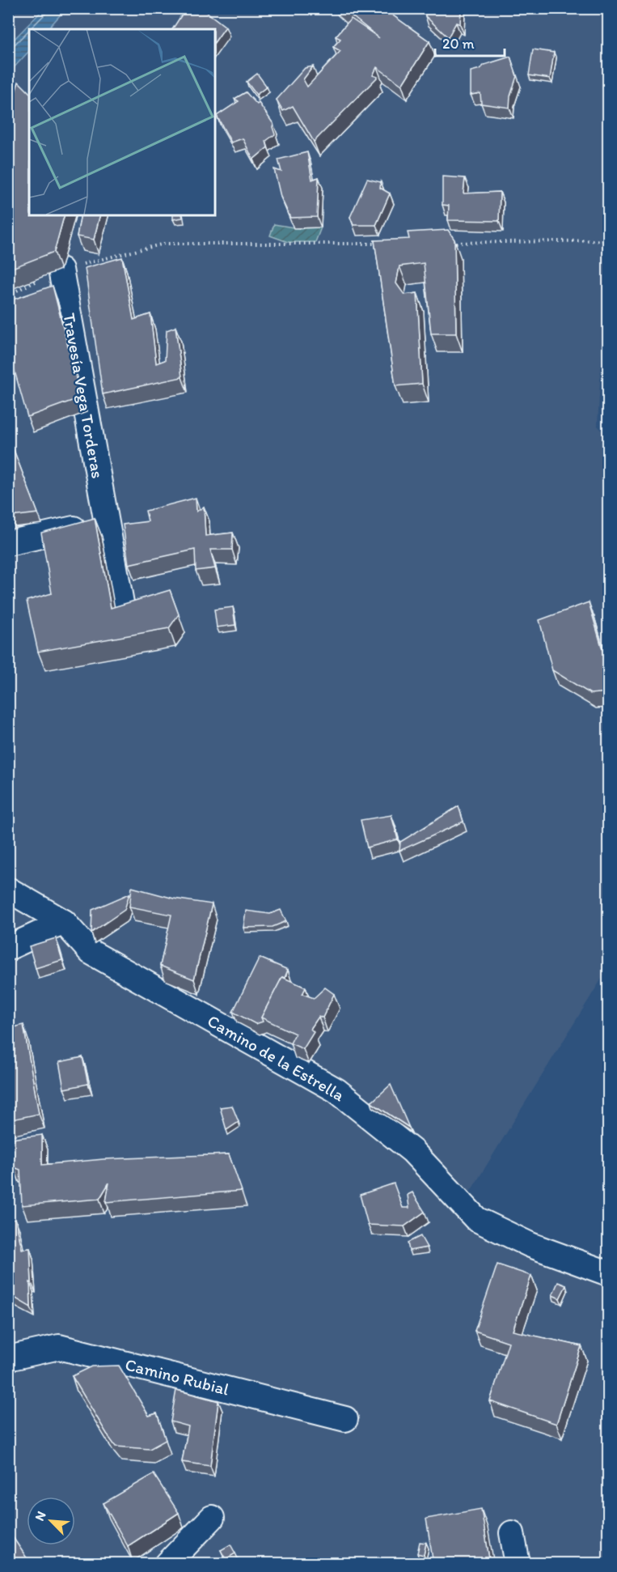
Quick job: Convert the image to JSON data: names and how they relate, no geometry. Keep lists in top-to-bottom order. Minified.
{"streets":{"street":["Travesía Vega Torderas","Camino de la Estrella","Camino Rubial"]},"scale_bar":"20 m","north":"top left"}
